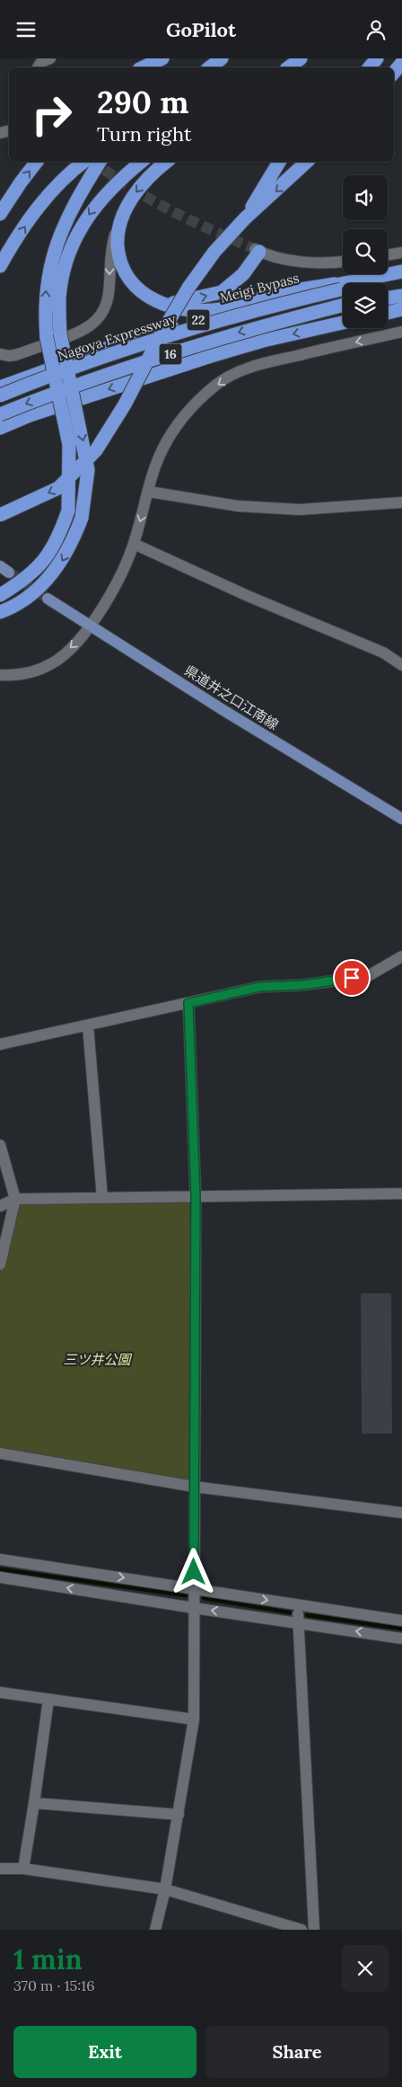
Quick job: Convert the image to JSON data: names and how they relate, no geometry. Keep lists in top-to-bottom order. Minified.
{"streets":{"highway":["Meigi Bypass","22","Nagoya Expressway","16"],"main road":["県道井之口江南線"]},"parks":["三ツ井公園"],"page":{"header":"GoPilot","turn":["290 m","Turn right"],"heading":["1 min","370 m · 15:16"],"buttons":["Exit","Share"]}}
